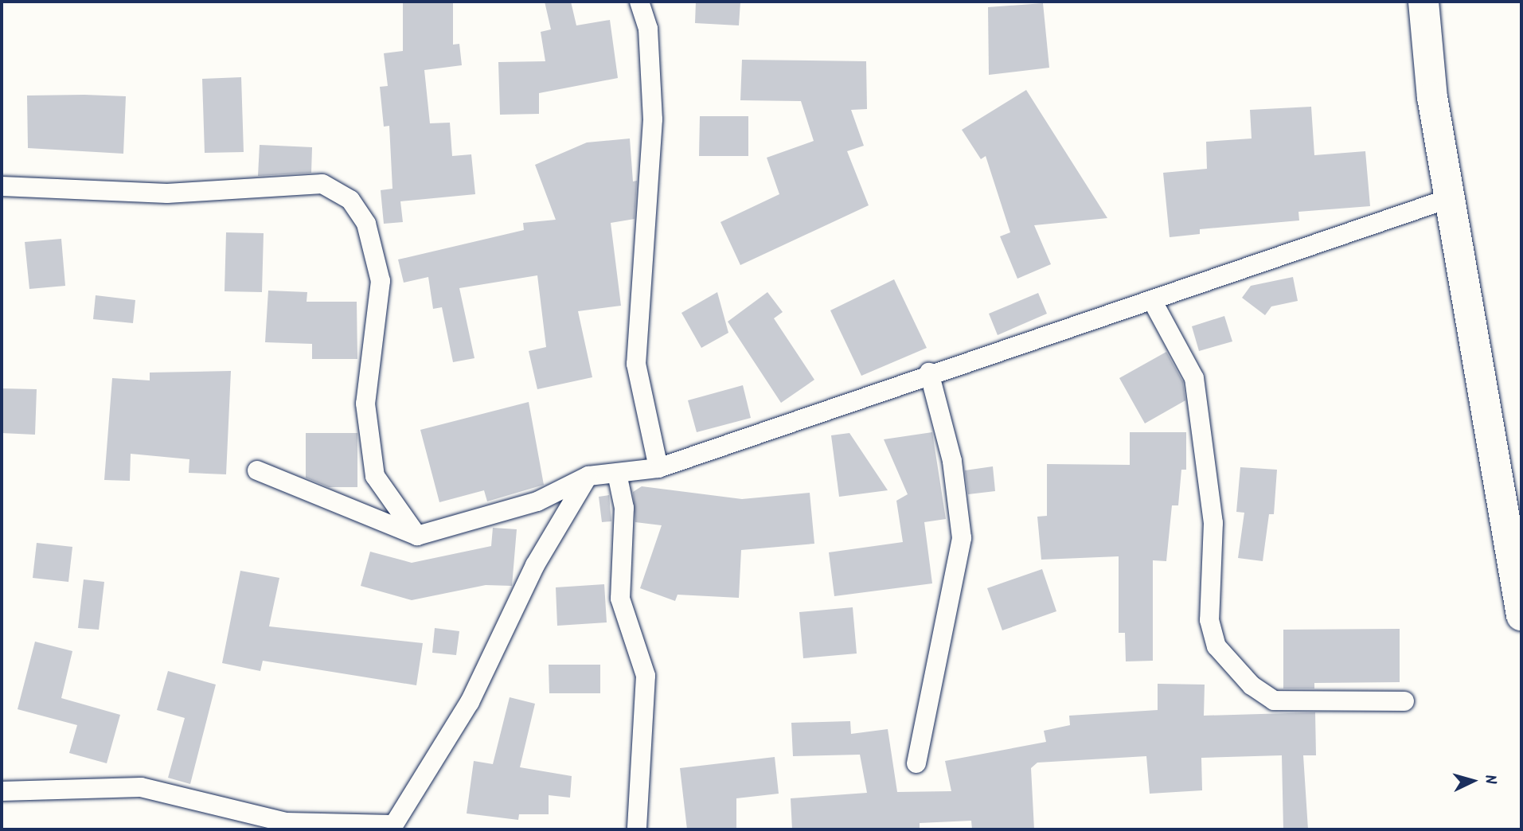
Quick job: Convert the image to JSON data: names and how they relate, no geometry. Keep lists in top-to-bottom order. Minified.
{"north":"right"}
